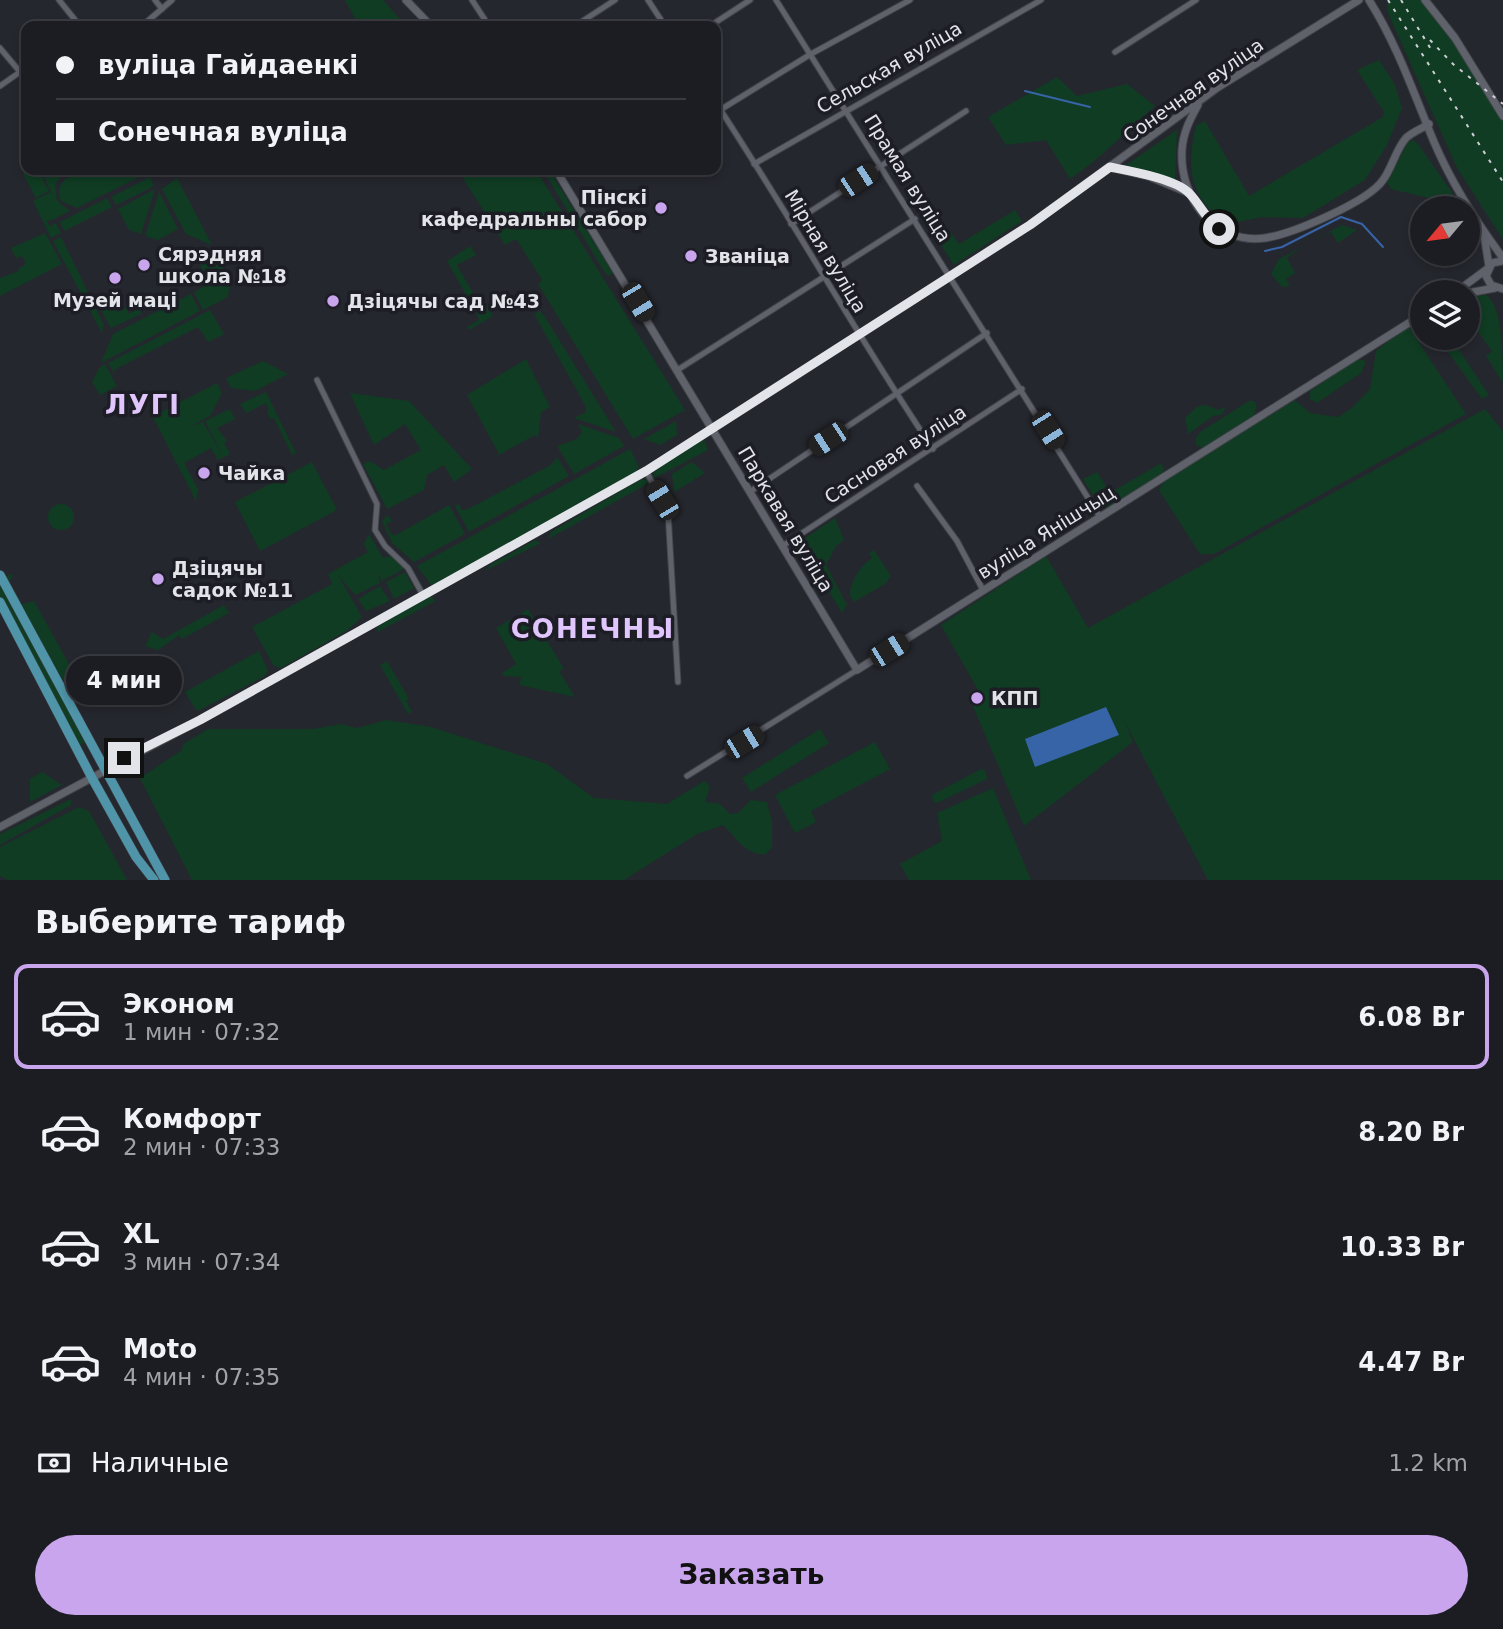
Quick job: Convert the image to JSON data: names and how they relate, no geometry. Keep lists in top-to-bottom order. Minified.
{"streets":{"street":["Сельская вуліца","Сонечная вуліца","Прамая вуліца","Мірная вуліца","Сасновая вуліца","Паркавая вуліца","вуліца Янішчыц"]},"crossings":[["Сельская вуліца","Прамая вуліца"],["Сельская вуліца","Мірная вуліца"],["Сонечная вуліца","Прамая вуліца"],["Сонечная вуліца","Мірная вуліца"],["Сонечная вуліца","Паркавая вуліца"],["Прамая вуліца","Сасновая вуліца"],["Прамая вуліца","вуліца Янішчыц"],["Мірная вуліца","Сасновая вуліца"],["Сасновая вуліца","Паркавая вуліца"],["Паркавая вуліца","вуліца Янішчыц"]],"districts":["ЛУГІ","СОНЕЧНЫ"],"places":["Пінскі кафедральны сабор","Званіца","Сярэдняя школа №18","Музей маці","Дзіцячы сад №43","Чайка","Дзіцячы садок №11","КПП"],"north":"bottom left","page":{"banner":["вуліца Гайдаенкі","Сонечная вуліца"],"bubble":"4 мин","heading":"Выберите тариф","list":[{"name":"Эконом","note":"1 мин · 07:32","value":"6.08 Br"},{"name":"Комфорт","note":"2 мин · 07:33","value":"8.20 Br"},{"name":"XL","note":"3 мин · 07:34","value":"10.33 Br"},{"name":"Moto","note":"4 мин · 07:35","value":"4.47 Br"}],"pay":["Наличные","1.2 km"],"buttons":"Заказать"}}
